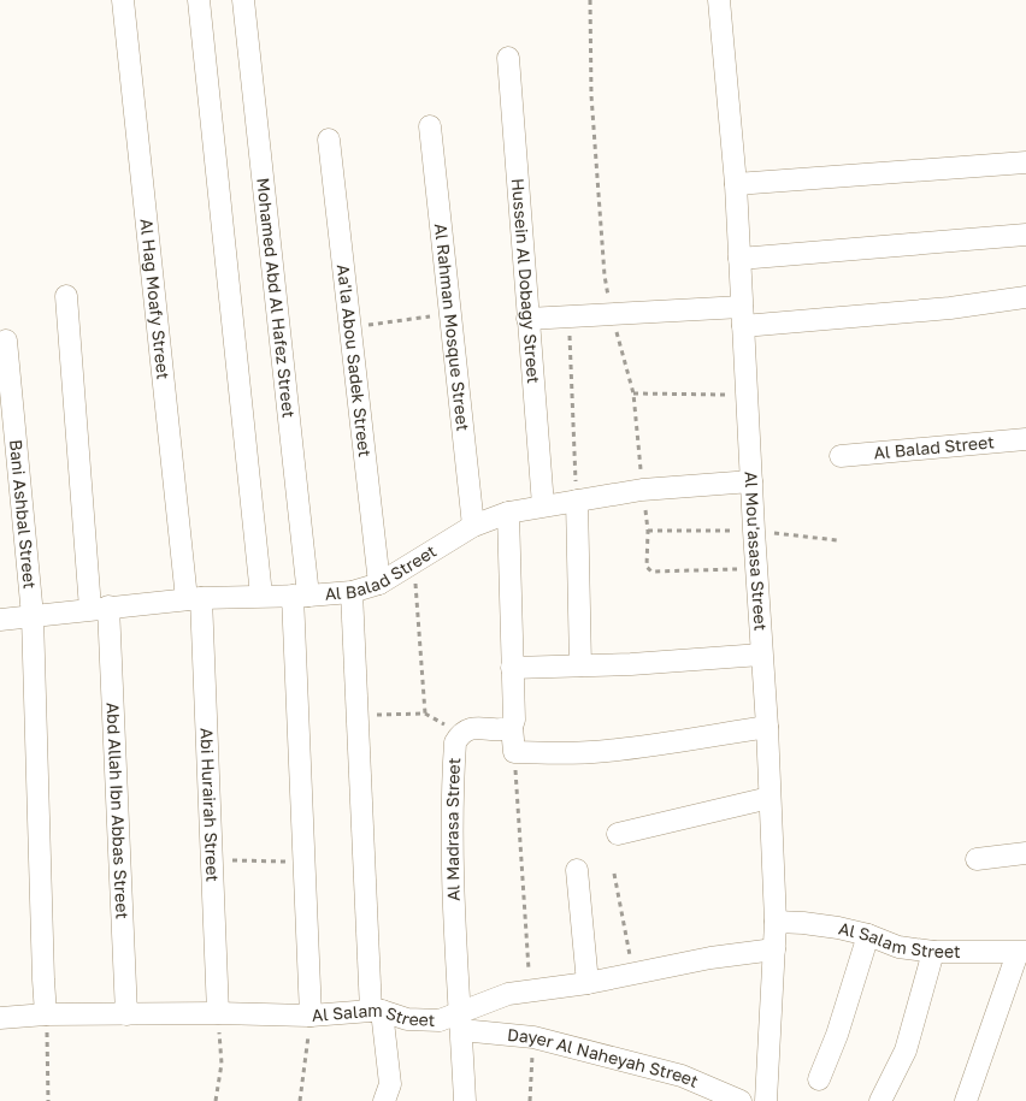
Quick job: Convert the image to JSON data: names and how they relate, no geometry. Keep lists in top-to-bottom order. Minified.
{"streets":{"street":["Hussein Al Dobagy Street","Mohamed Abd Al Hafez Street","Al Hag Moafy Street","Al Rahman Mosque Street","Aa'la Abou Sadek Street","Al Balad Street","Bani Ashbal Street","Al Mou'asasa Street","Abi Hurairah Street","Abd Allah Ibn Abbas Street","Al Madrasa Street","Al Salam Street","Dayer Al Naheyah Street"]},"crossings":[["Hussein Al Dobagy Street","Al Balad Street"],["Mohamed Abd Al Hafez Street","Al Balad Street"],["Mohamed Abd Al Hafez Street","Al Salam Street"],["Al Hag Moafy Street","Al Balad Street"],["Al Hag Moafy Street","Abi Hurairah Street"],["Al Rahman Mosque Street","Al Balad Street"],["Aa'la Abou Sadek Street","Al Balad Street"],["Al Balad Street","Bani Ashbal Street"],["Al Balad Street","Al Mou'asasa Street"],["Al Balad Street","Abi Hurairah Street"],["Al Balad Street","Abd Allah Ibn Abbas Street"],["Bani Ashbal Street","Al Salam Street"],["Al Mou'asasa Street","Al Salam Street"],["Abi Hurairah Street","Al Salam Street"],["Abd Allah Ibn Abbas Street","Al Salam Street"],["Al Madrasa Street","Al Salam Street"],["Al Madrasa Street","Dayer Al Naheyah Street"],["Al Salam Street","Dayer Al Naheyah Street"]]}
